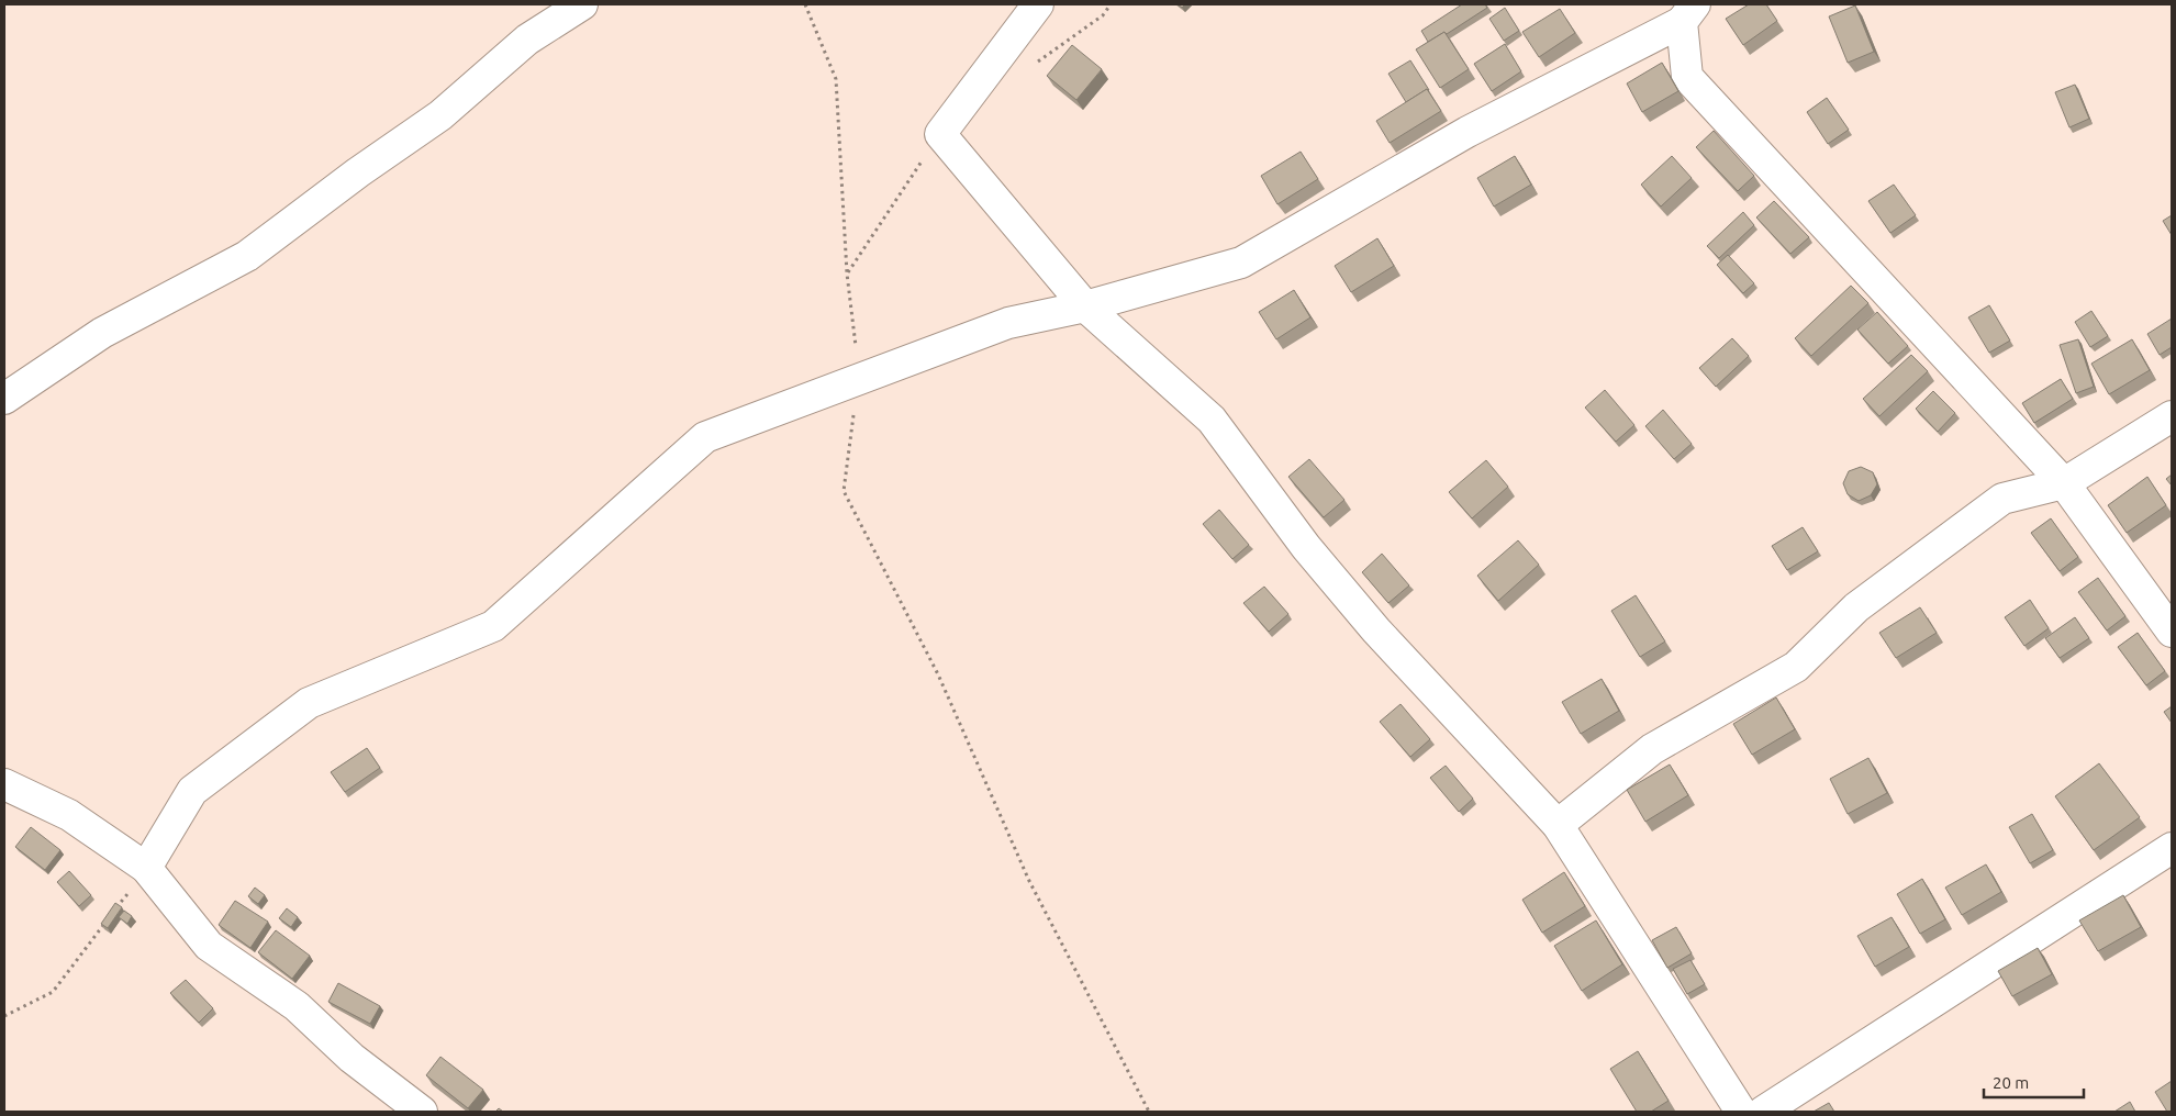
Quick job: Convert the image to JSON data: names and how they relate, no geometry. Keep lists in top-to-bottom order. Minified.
{"scale_bar":"20 m"}
